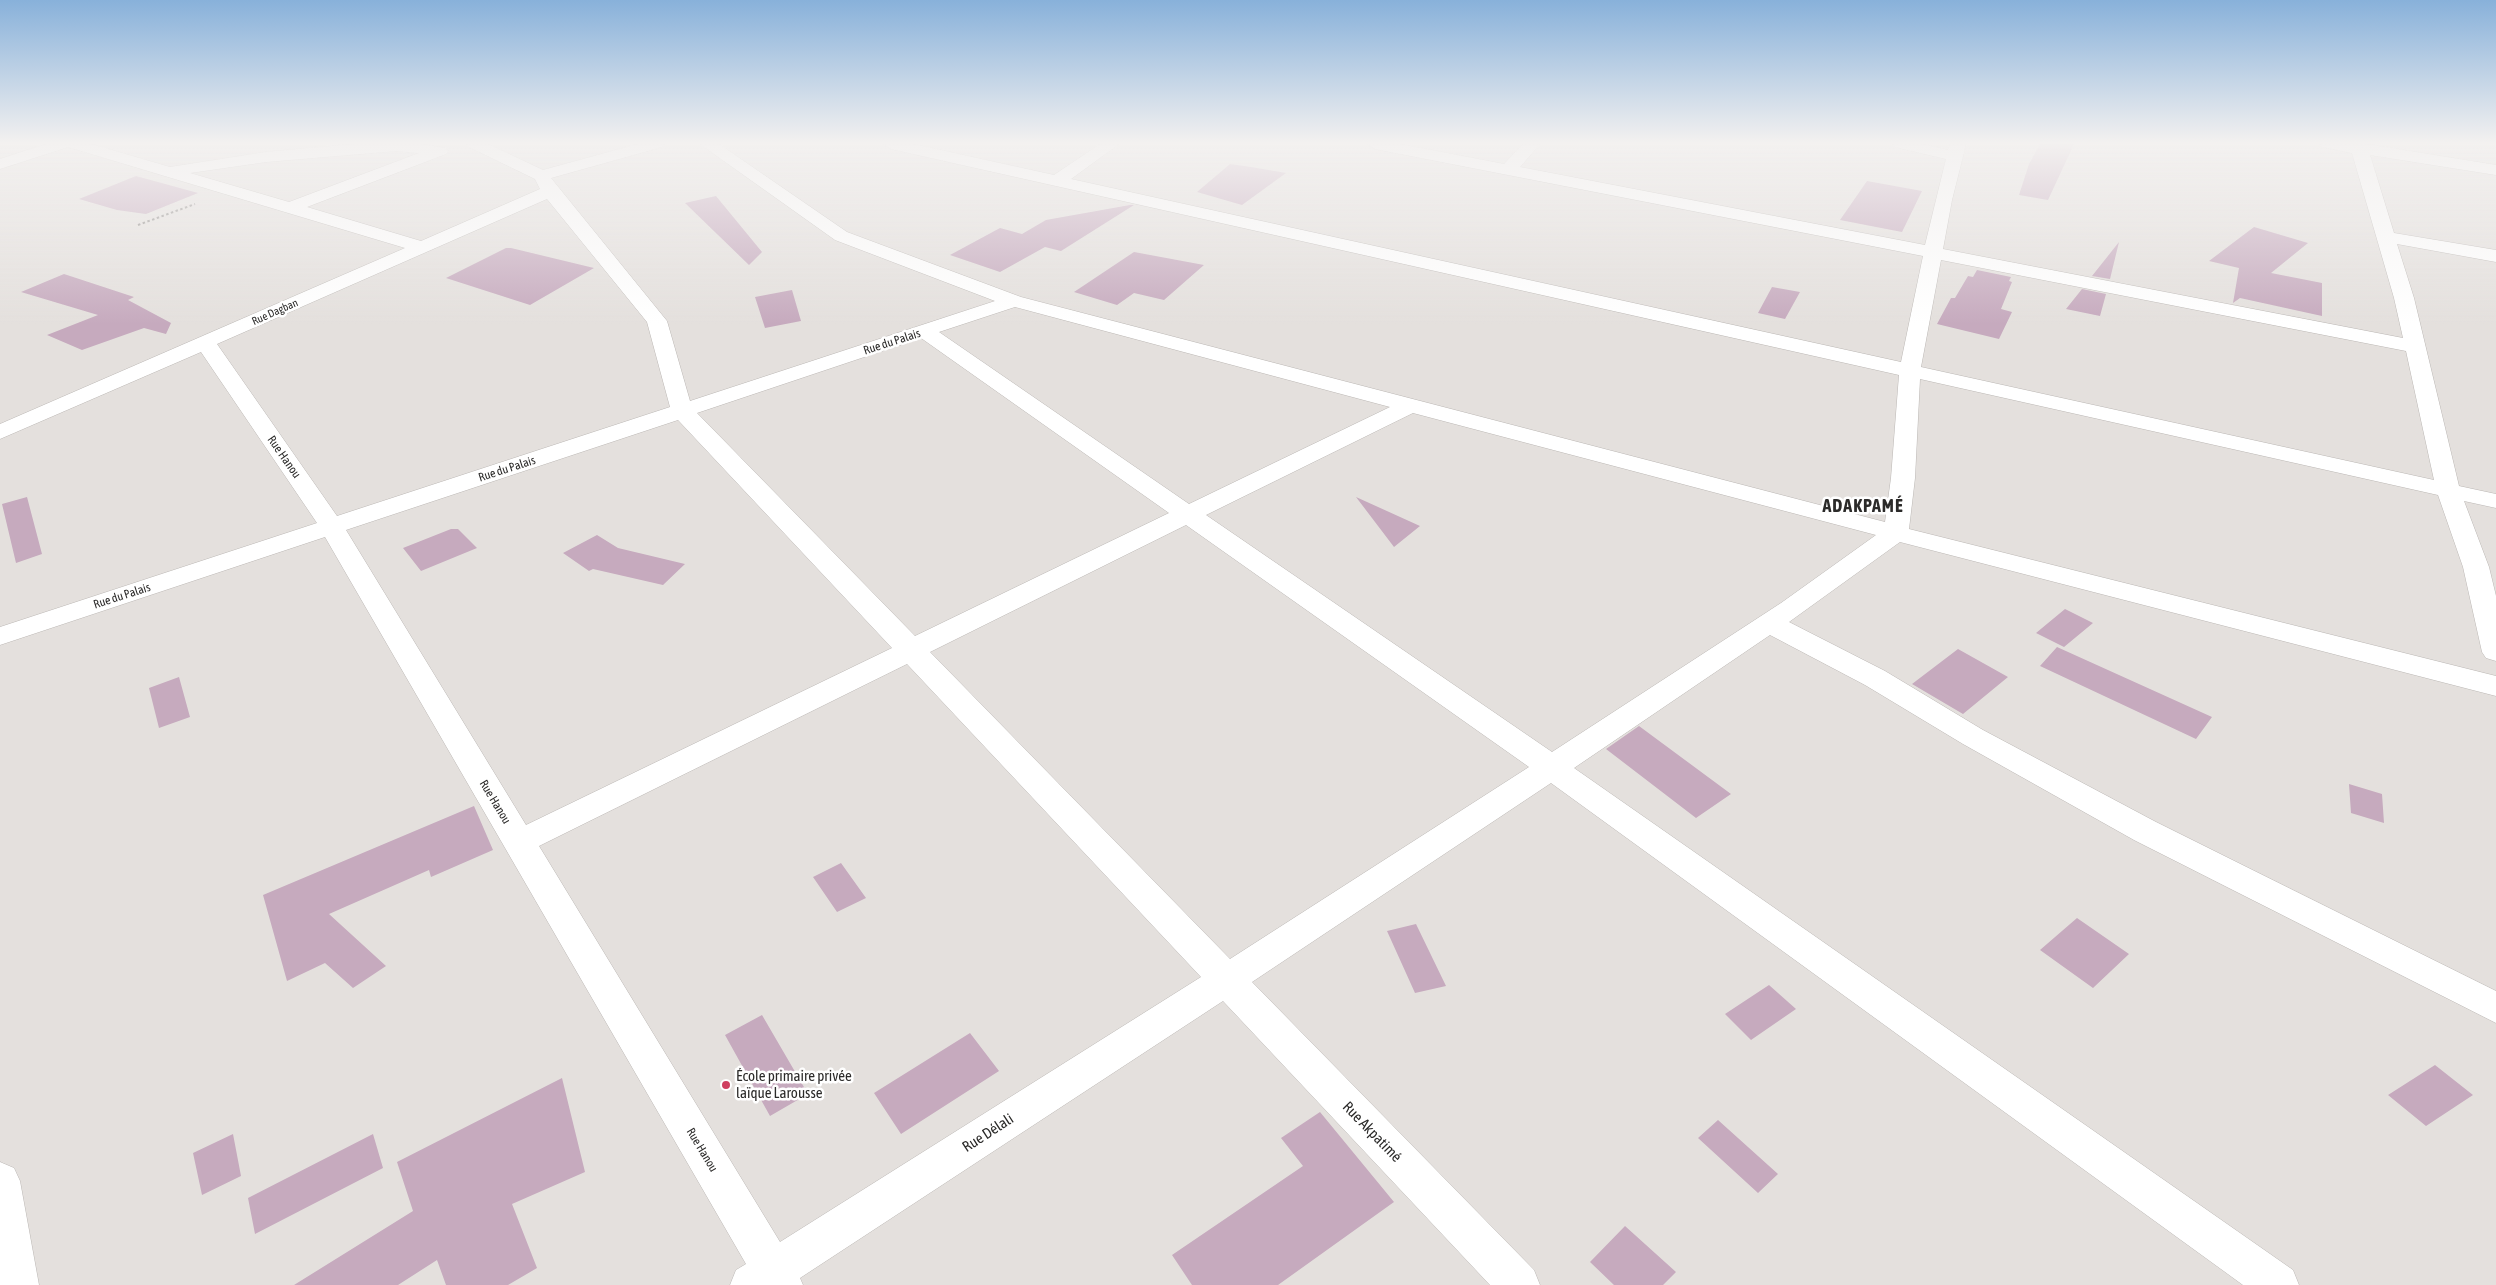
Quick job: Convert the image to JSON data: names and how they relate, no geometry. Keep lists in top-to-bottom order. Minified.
{"streets":{"street":["Rue Dagban","Rue du Palais","Rue Hanou","Rue Akpatimé","Rue Délali"]},"crossings":[["Rue Dagban","Rue Hanou"],["Rue du Palais","Rue Hanou"],["Rue du Palais","Rue Akpatimé"],["Rue Hanou","Rue Délali"],["Rue Akpatimé","Rue Délali"]],"districts":["ADAKPAMÉ"],"places":["École primaire privée laïque Larousse"]}
